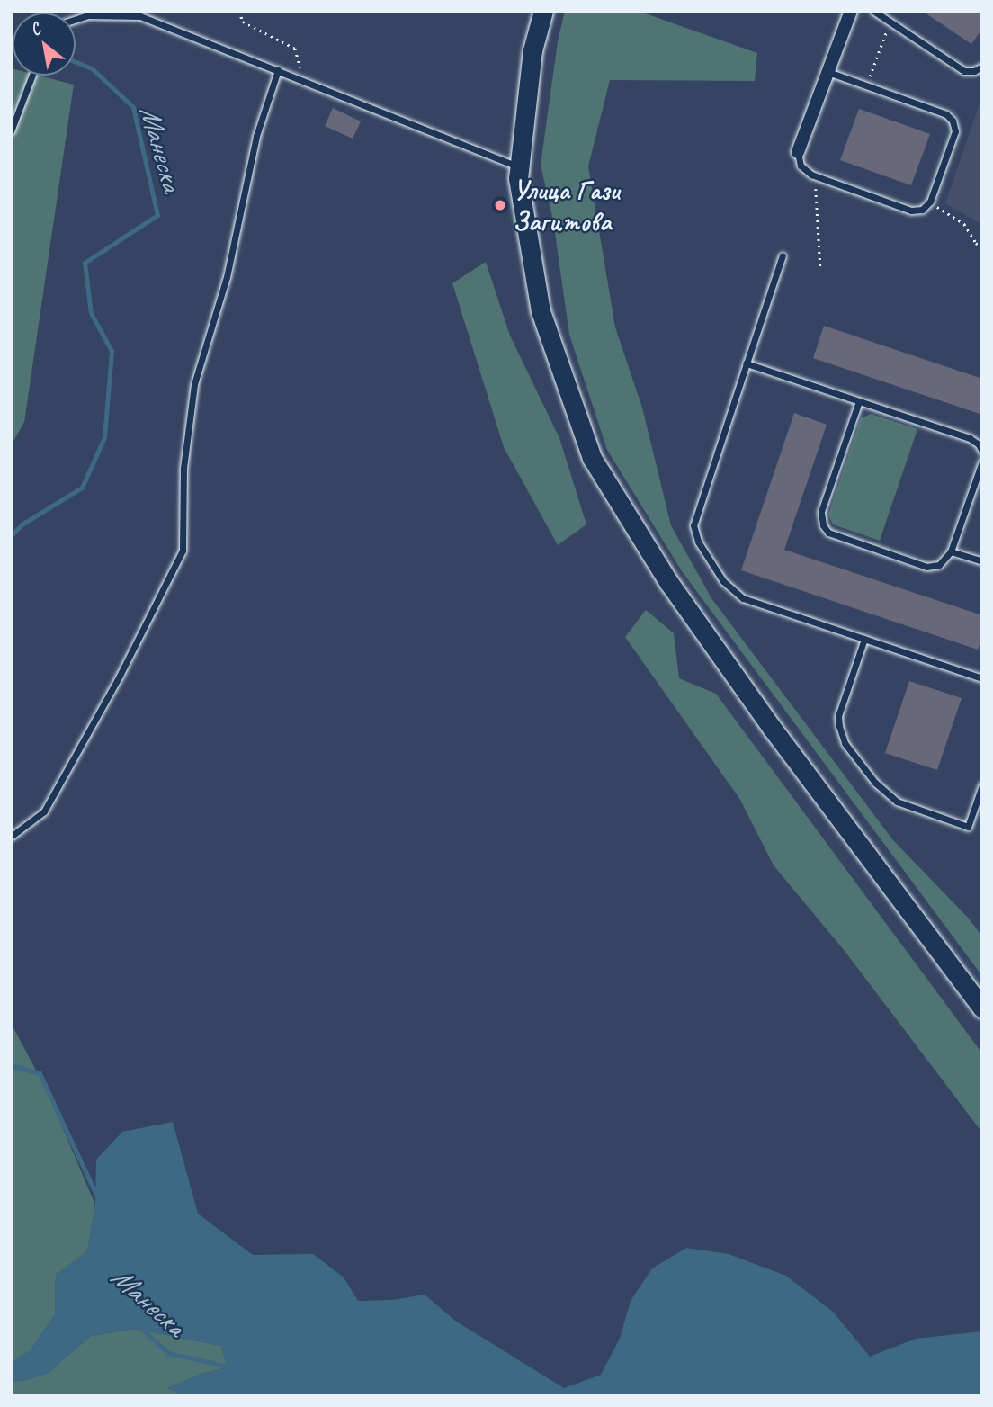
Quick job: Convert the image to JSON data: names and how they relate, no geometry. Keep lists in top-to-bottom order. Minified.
{"water":["Манеска"],"places":["Улица Гази Загитова"],"north":"top left"}
